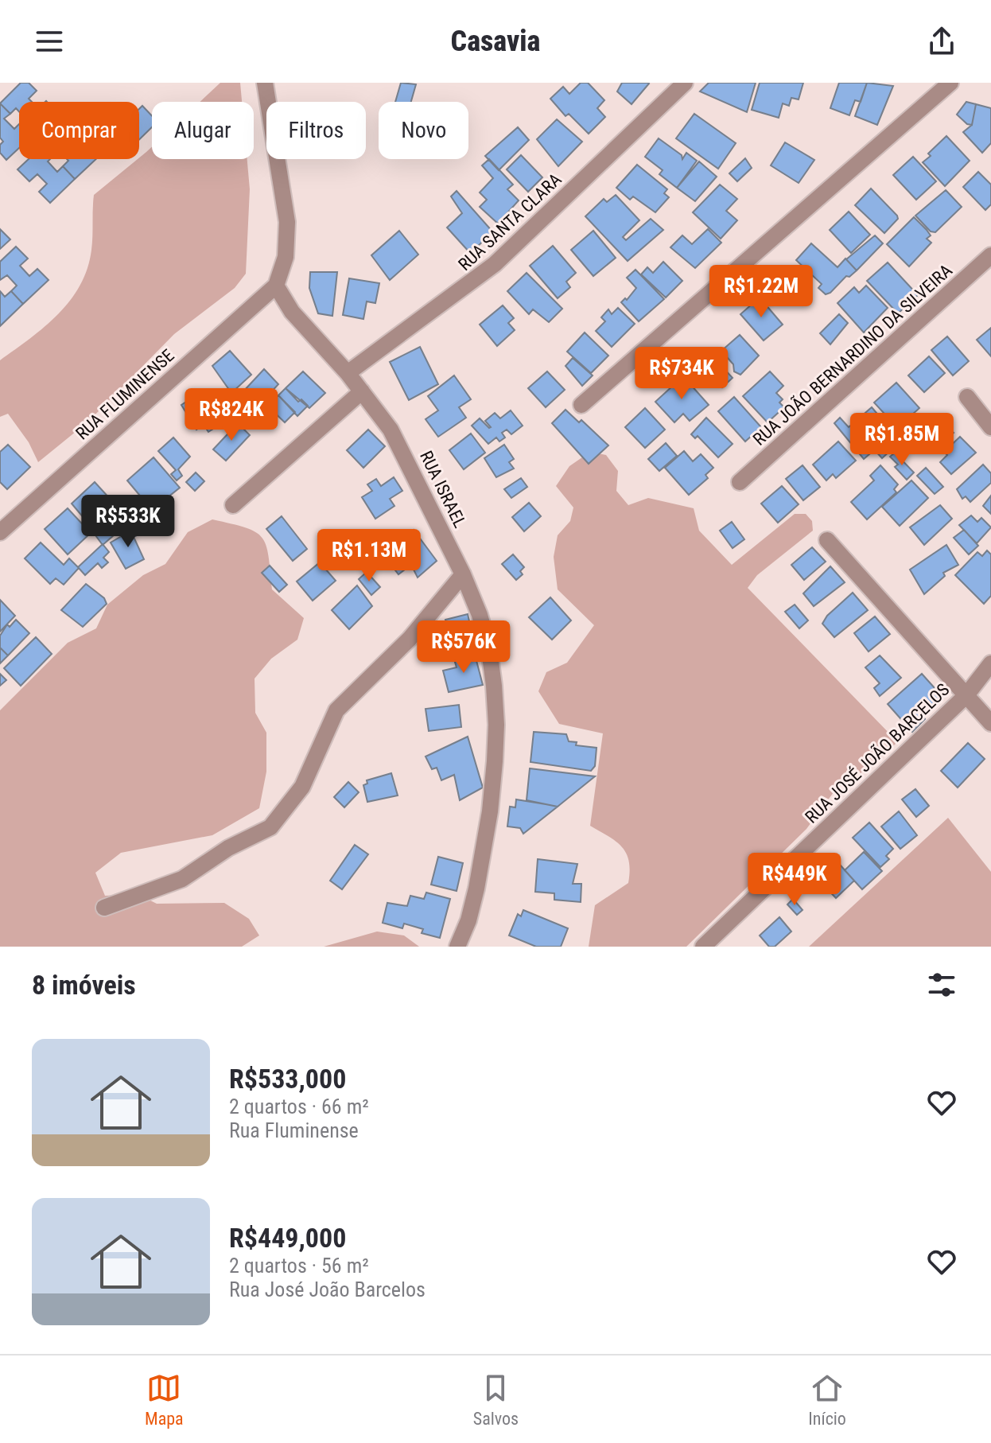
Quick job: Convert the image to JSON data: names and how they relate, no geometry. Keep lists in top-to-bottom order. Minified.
{"streets":{"street":["RUA SANTA CLARA","RUA JOÃO BERNARDINO DA SILVEIRA","RUA FLUMINENSE","RUA ISRAEL","RUA JOSÉ JOÃO BARCELOS"]},"crossings":[["RUA SANTA CLARA","RUA ISRAEL"],["RUA FLUMINENSE","RUA ISRAEL"]],"page":{"header":"Casavia","chip":["Comprar","Alugar","Filtros","Novo"],"price":["R$1.22M","R$734K","R$824K","R$1.85M","R$533K","R$1.13M","R$576K","R$449K"],"heading":"8 imóveis","list":[{"name":"R$533,000","note":"2 quartos · 66 m² · Rua Fluminense"},{"name":"R$449,000","note":"2 quartos · 56 m² · Rua José João Barcelos"}],"tabs":["Mapa","Salvos","Início"]}}
